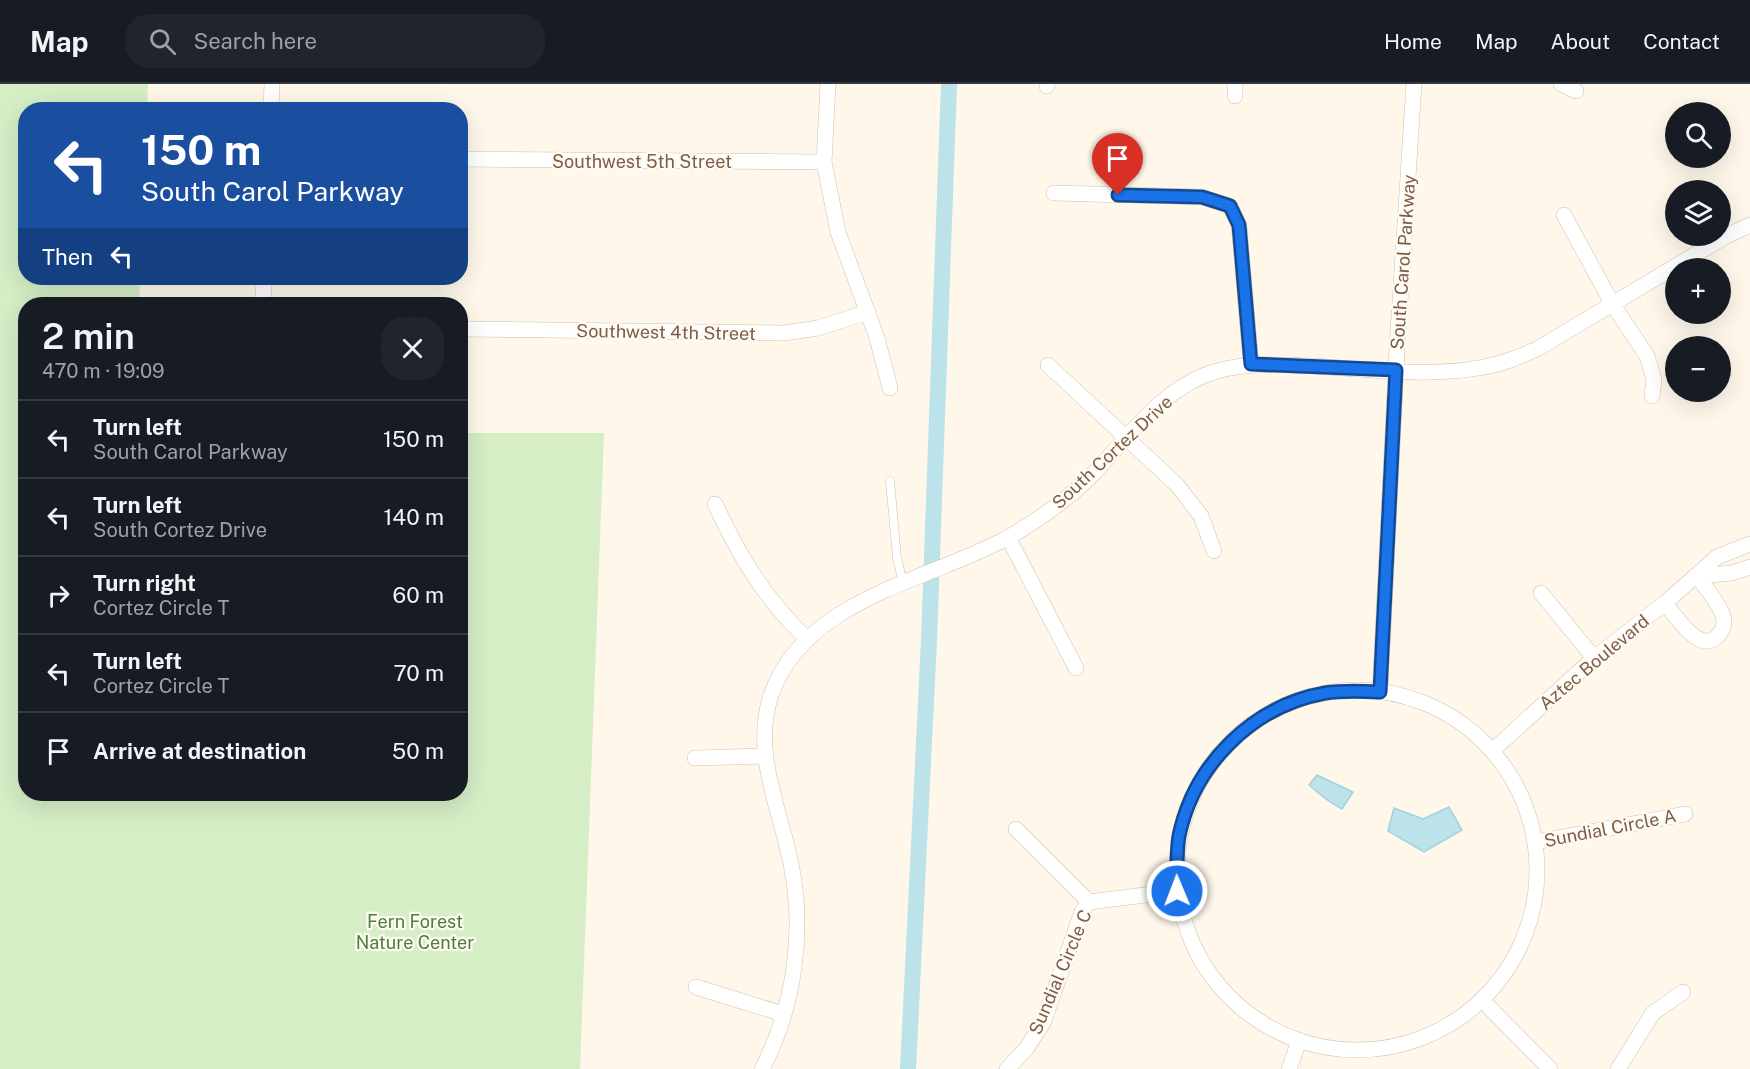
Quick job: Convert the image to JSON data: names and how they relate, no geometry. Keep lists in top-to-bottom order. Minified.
{"streets":{"street":["Southwest 5th Street","South Carol Parkway","Southwest 4th Street","South Cortez Drive","Aztec Boulevard","Sundial Circle A","Sundial Circle C"]},"crossings":[["South Carol Parkway","South Cortez Drive"]],"parks":["Fern Forest Nature Center"],"page":{"header":"Map","search":"Search here","nav":["Home","Map","About","Contact"],"map_buttons":["+","−"],"turn":["150 m","South Carol Parkway"],"then":"Then","heading":["2 min","470 m · 19:09"],"list":[{"name":"Turn left","note":"South Carol Parkway","value":"150 m"},{"name":"Turn left","note":"South Cortez Drive","value":"140 m"},{"name":"Turn right","note":"Cortez Circle T","value":"60 m"},{"name":"Turn left","note":"Cortez Circle T","value":"70 m"},{"name":"Arrive at destination","value":"50 m"}]}}
